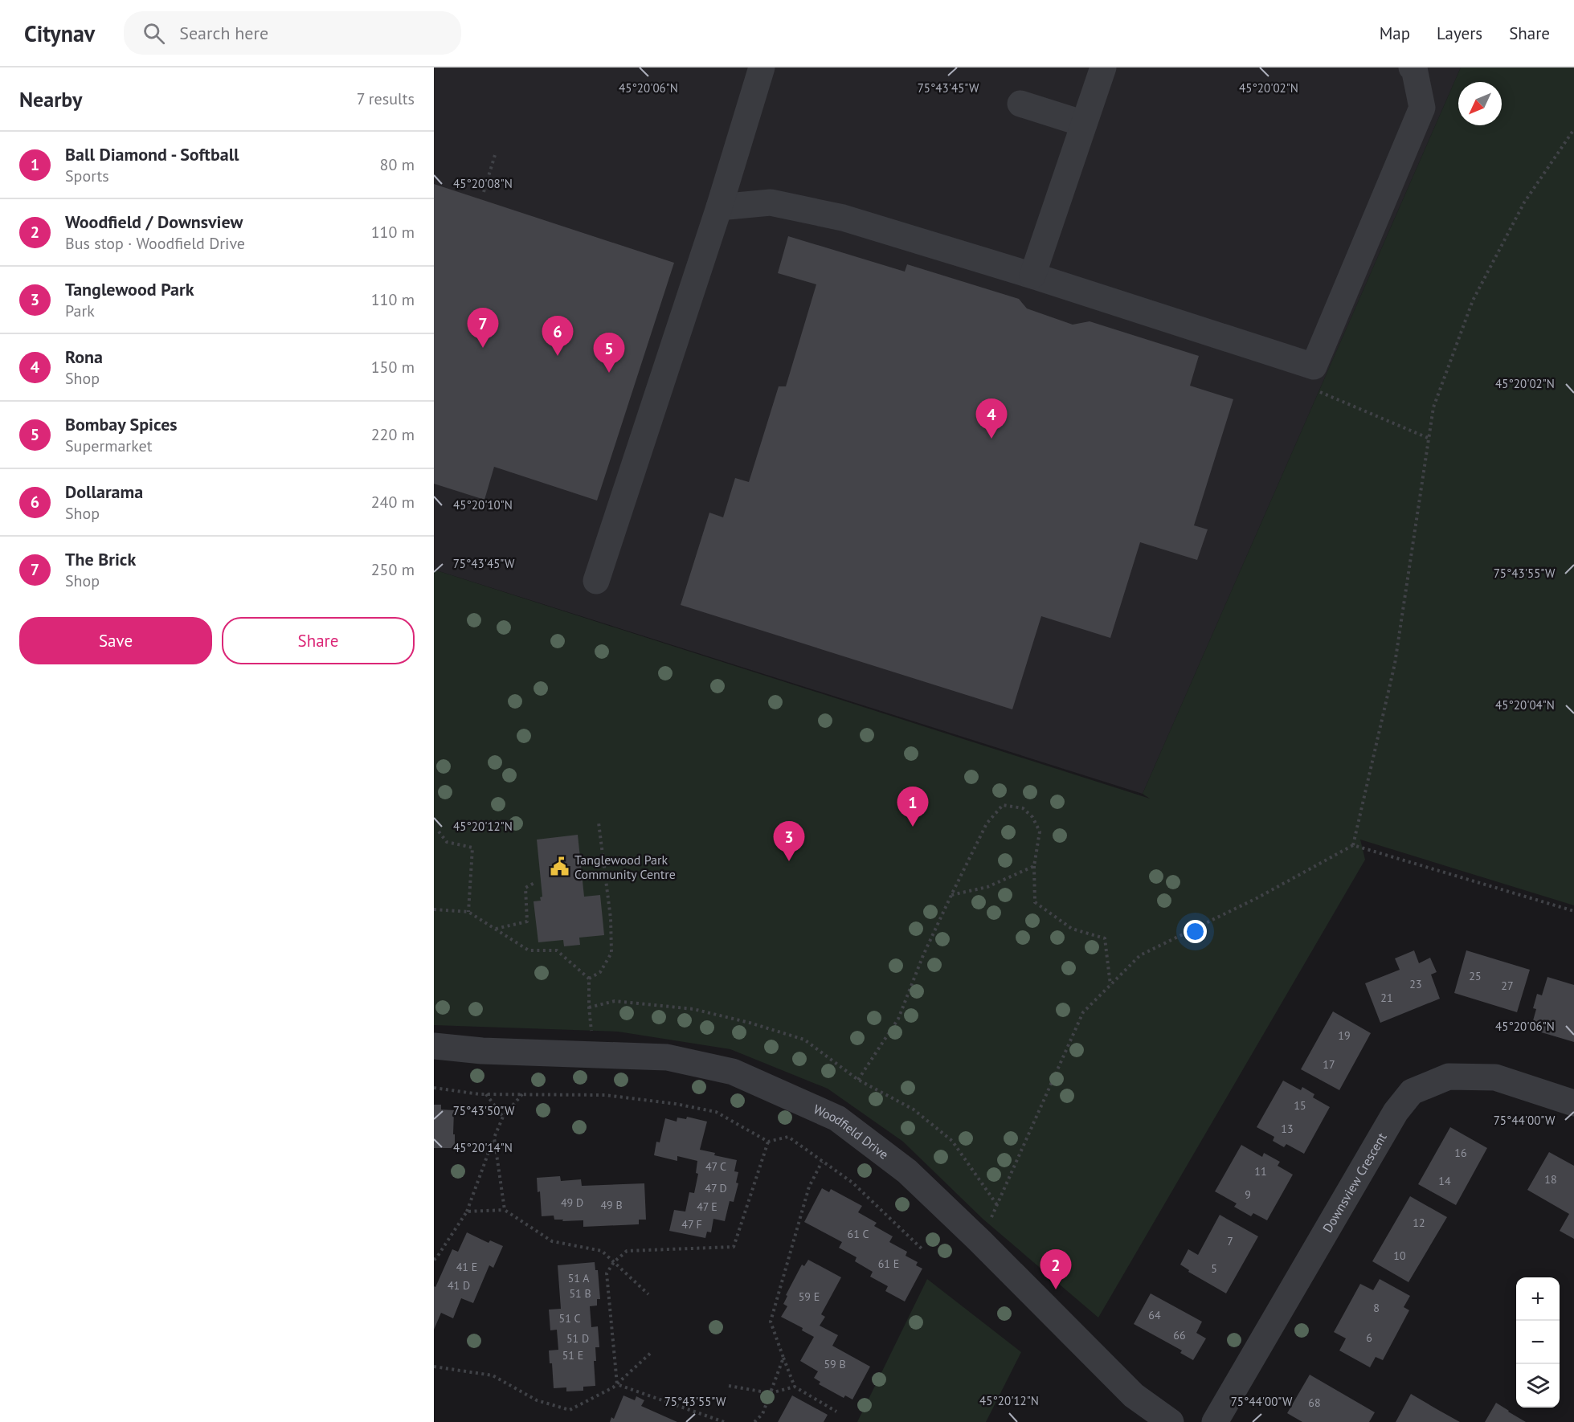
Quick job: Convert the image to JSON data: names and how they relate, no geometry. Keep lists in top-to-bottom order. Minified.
{"streets":{"street":["Woodfield Drive","Downsview Crescent"]},"places":{"public building":["Tanglewood Park Community Centre"]},"house_numbers":["25","23","27","21","19","17","15","13","16","47 C","11","18","14","47 D","9","49 D","49 B","47 E","12","47 F","61 C","7","10","61 E","41 E","5","51 A","41 D","51 B","59 E","8","64","51 C","66","6","51 D","51 E","59 B","68"],"north":"bottom left","page":{"header":"Citynav","search":"Search here","nav":["Map","Layers","Share"],"heading":["Nearby","7 results"],"list":[{"mark":"1","name":"Ball Diamond - Softball","note":"Sports","value":"80 m"},{"mark":"2","name":"Woodfield / Downsview","note":"Bus stop · Woodfield Drive","value":"110 m"},{"mark":"3","name":"Tanglewood Park","note":"Park","value":"110 m"},{"mark":"4","name":"Rona","note":"Shop","value":"150 m"},{"mark":"5","name":"Bombay Spices","note":"Supermarket","value":"220 m"},{"mark":"6","name":"Dollarama","note":"Shop","value":"240 m"},{"mark":"7","name":"The Brick","note":"Shop","value":"250 m"}],"pins":["7","6","5","4","1","3","2"],"buttons":["Save","Share"],"map_buttons":["+","−"]},"coordinates":["75°43'45\"W","45°20'06\"N","45°20'02\"N","45°20'08\"N","45°20'10\"N","75°43'55\"W","45°20'04\"N","45°20'12\"N","75°43'50\"W","75°44'00\"W","45°20'14\"N"]}
